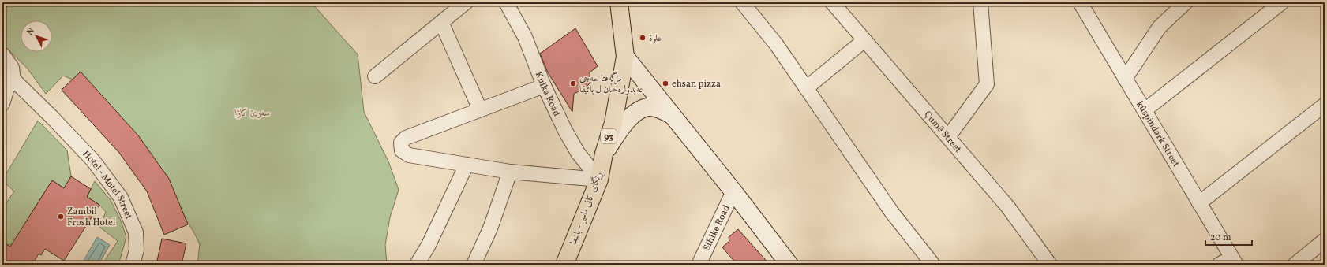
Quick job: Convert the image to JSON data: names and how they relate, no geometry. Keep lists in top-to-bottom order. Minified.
{"streets":{"main road":["93","ڕێگای کانی ماسی - باتيفا"],"street":["Kulka Road","Çumê Street","kûspindark Street","Hotel - Motel Street","Sihlke Road"]},"crossings":[["Kulka Road","ڕێگای کانی ماسی - باتيفا"]],"parks":["سەرێ کاژا"],"places":["علوة","مزگەفتا حەجی عەبدولرەحمان ل باتیفا","ehsan pizza","Zambil Frosh Hotel"],"scale_bar":"20 m","north":"top left"}
